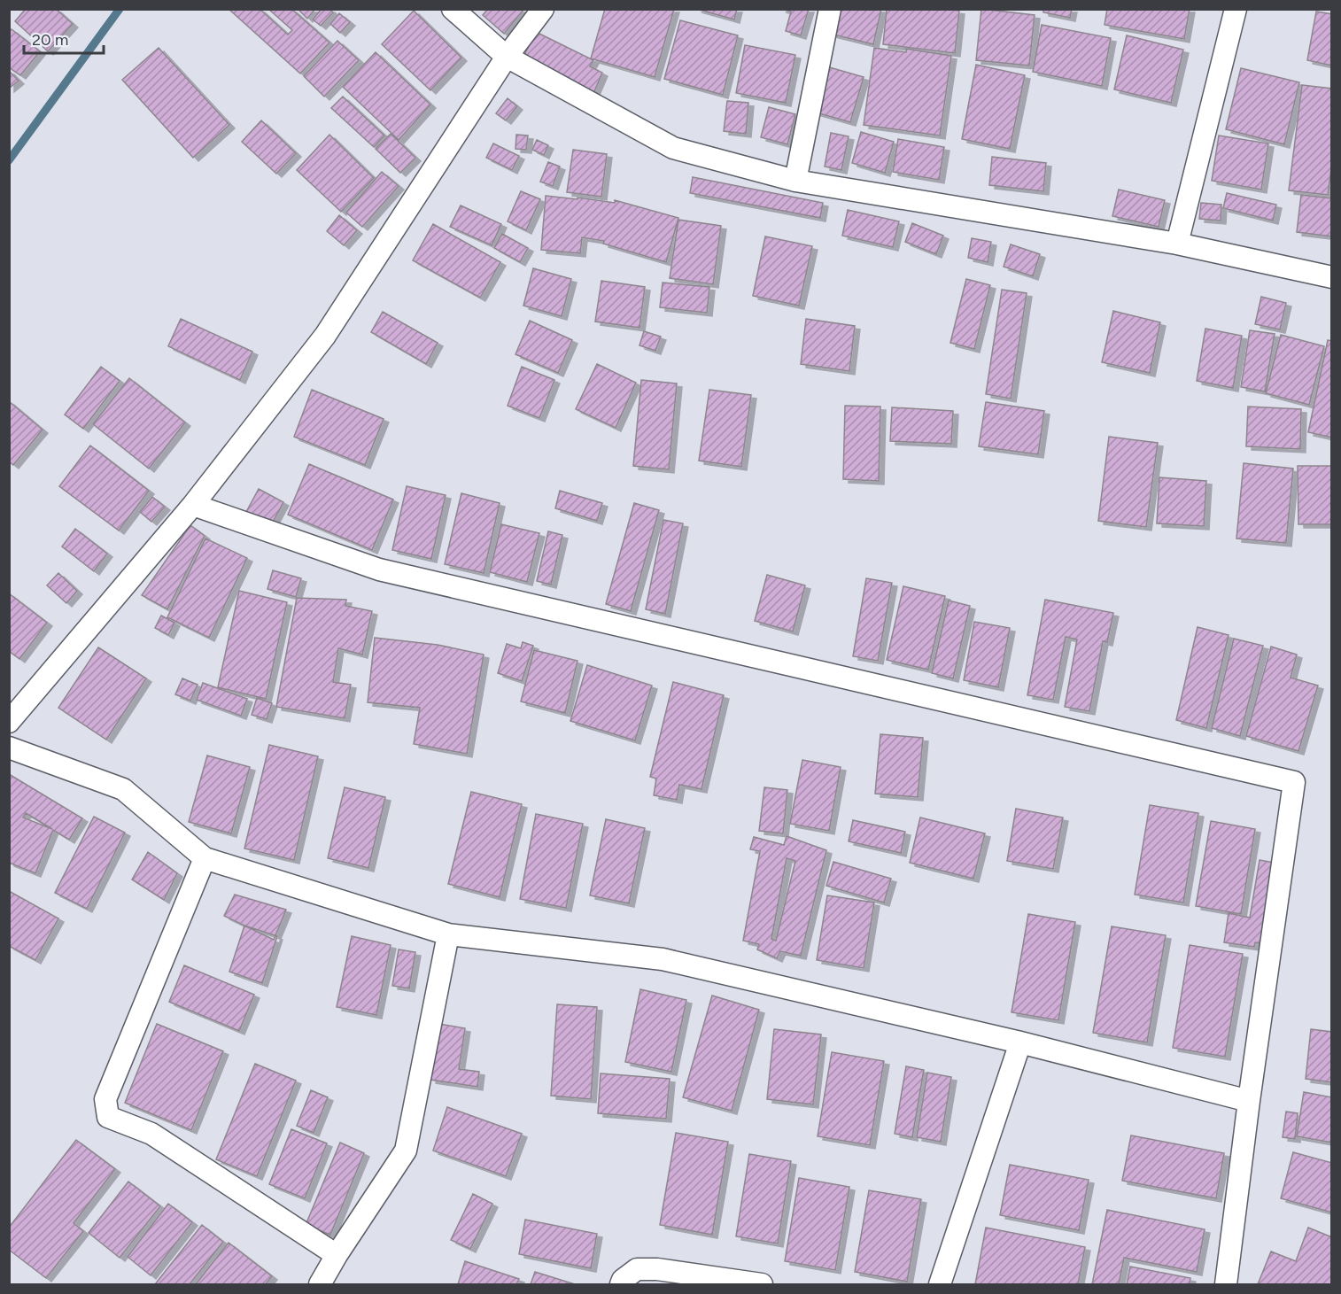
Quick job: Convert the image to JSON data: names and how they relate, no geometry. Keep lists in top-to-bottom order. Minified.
{"scale_bar":"20 m"}
